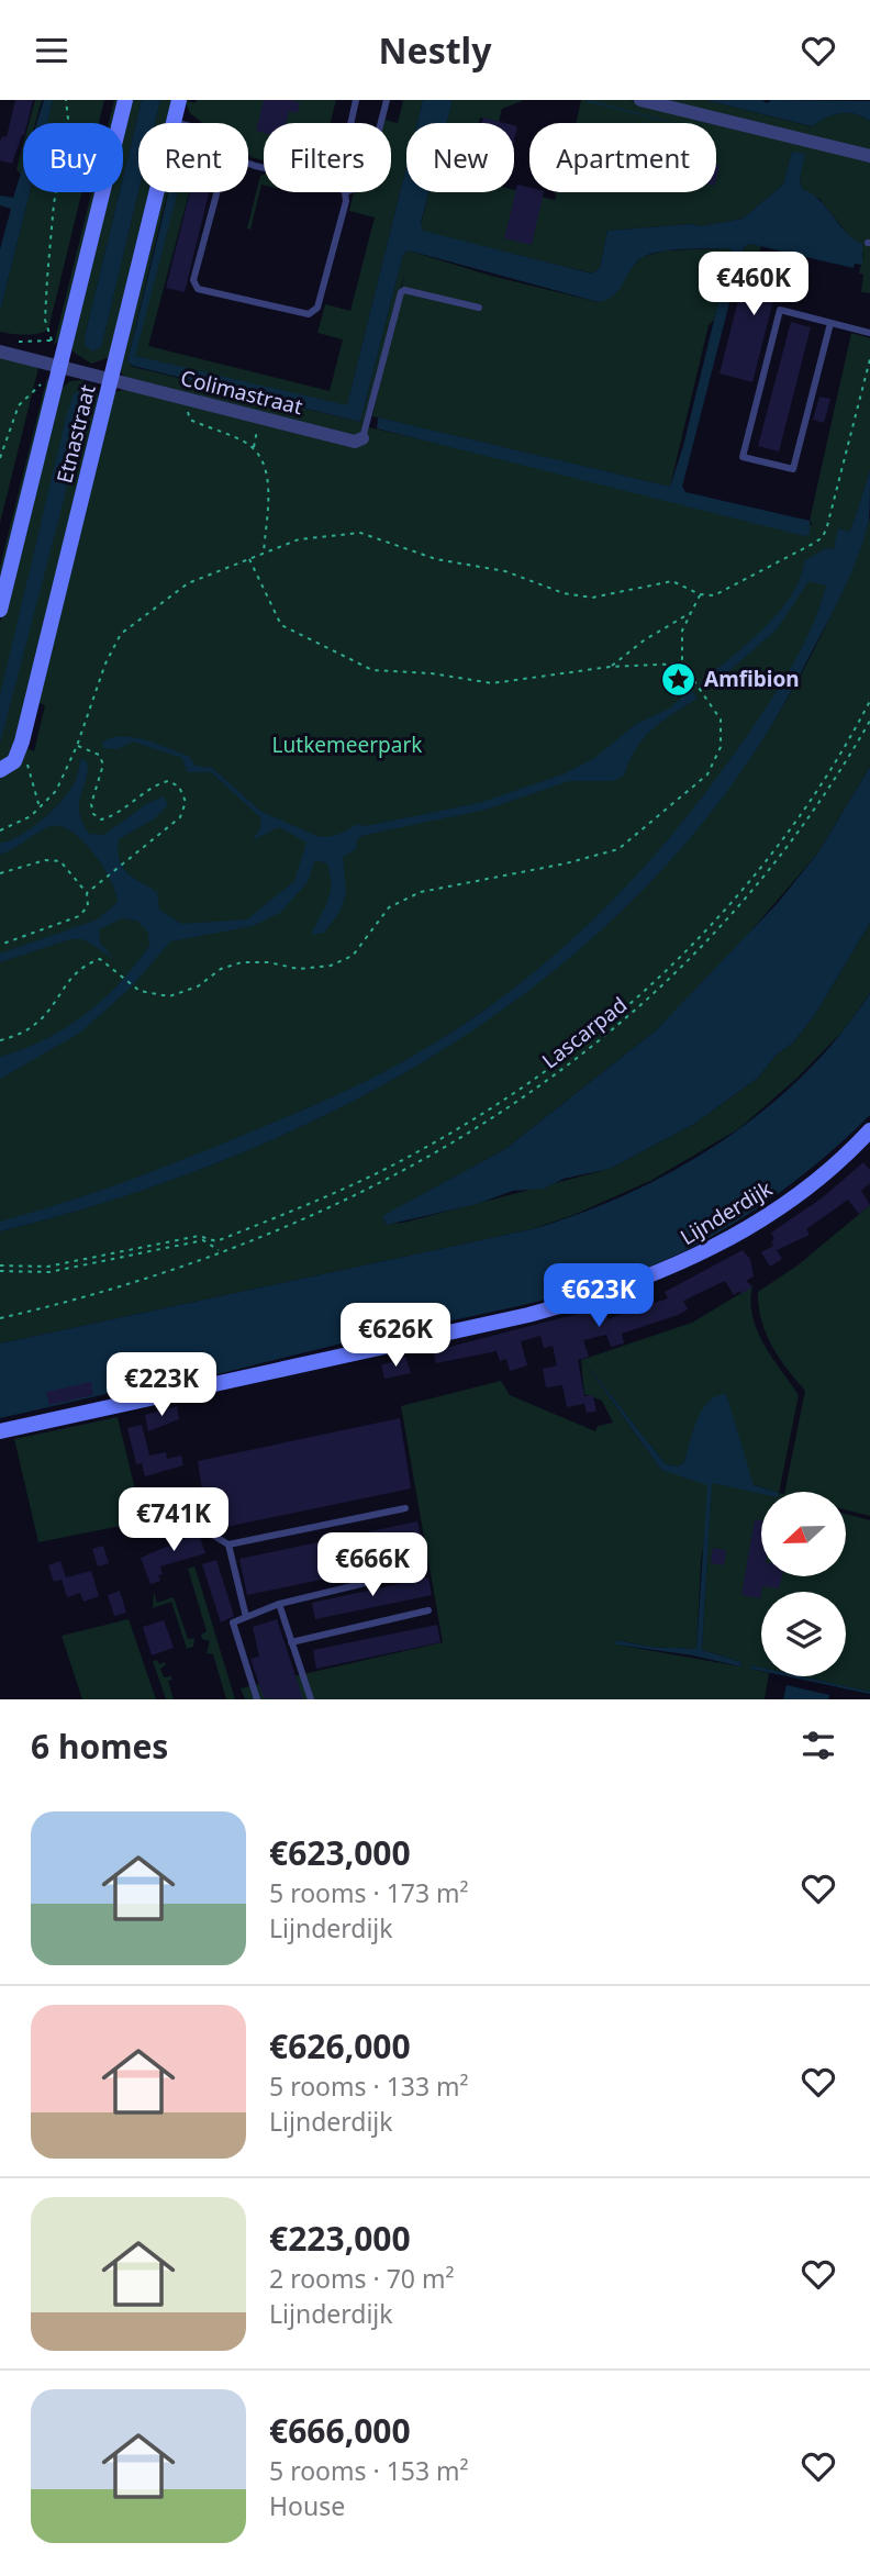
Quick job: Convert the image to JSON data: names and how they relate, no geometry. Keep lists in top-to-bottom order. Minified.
{"streets":{"street":["Colimastraat","Etnastraat","Lijnderdijk"],"path":["Lascarpad"]},"crossings":[["Colimastraat","Etnastraat"]],"parks":["Lutkemeerpark"],"places":{"place":["Amfibion"]},"north":"left","page":{"header":"Nestly","chip":["Buy","Rent","Filters","New","Apartment"],"price":["€460K","€623K","€626K","€223K","€741K","€666K"],"heading":"6 homes","list":[{"name":"€623,000","note":"5 rooms · 173 m² · Lijnderdijk"},{"name":"€626,000","note":"5 rooms · 133 m² · Lijnderdijk"},{"name":"€223,000","note":"2 rooms · 70 m² · Lijnderdijk"},{"name":"€666,000","note":"5 rooms · 153 m² · House"}]}}
